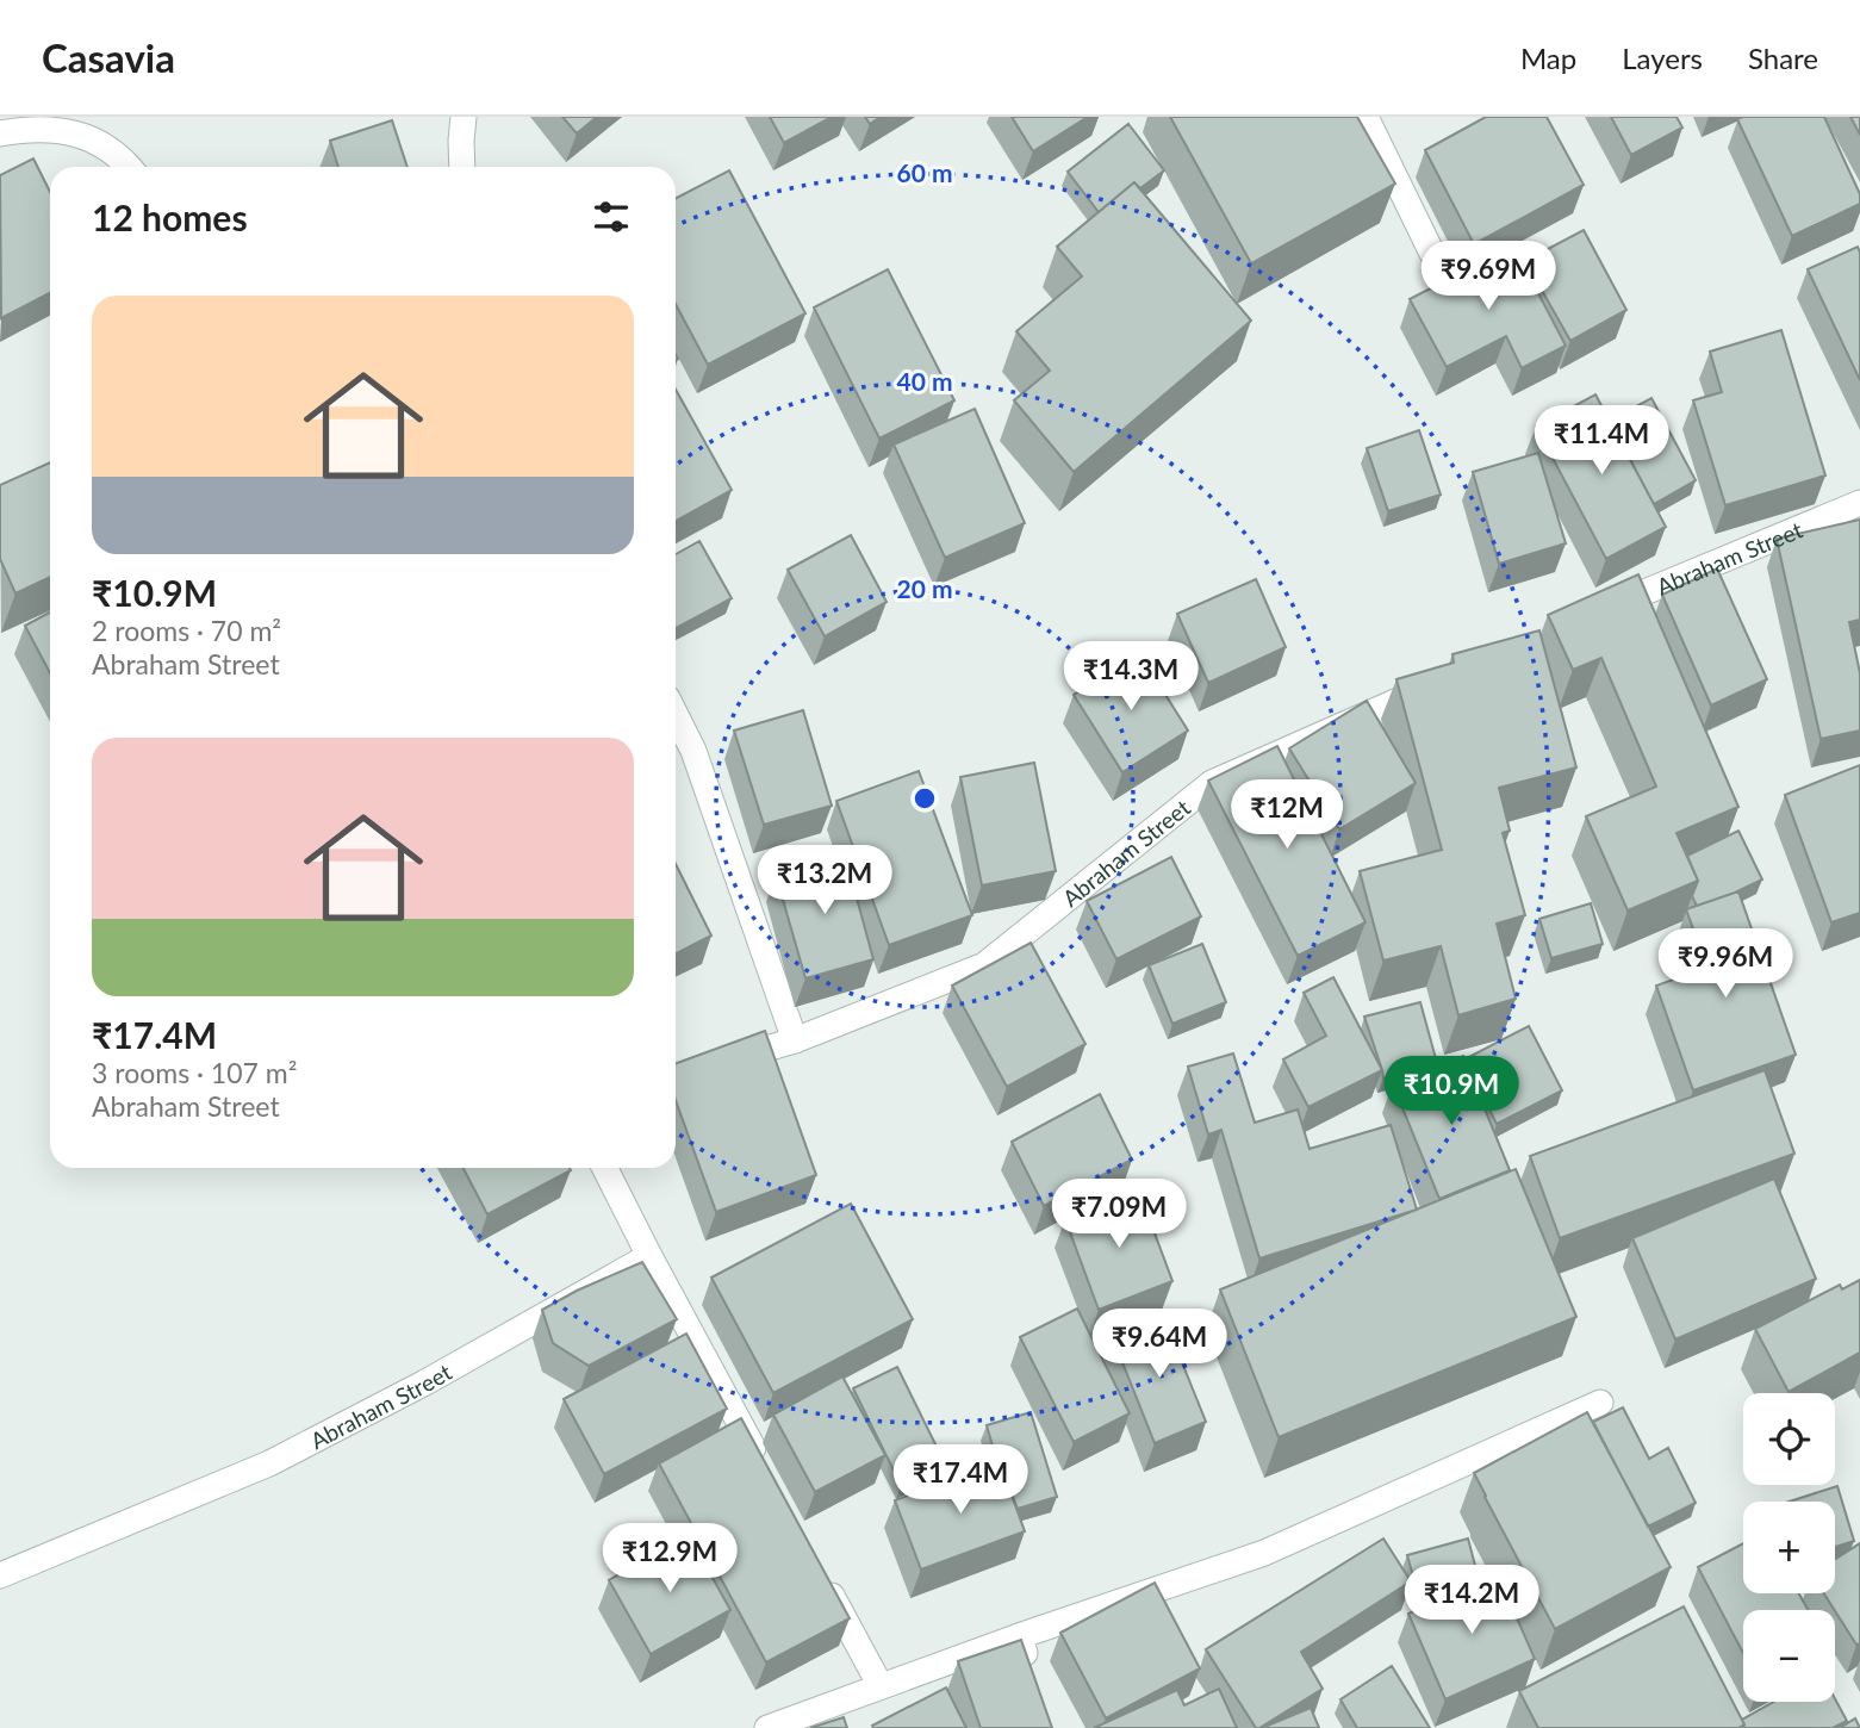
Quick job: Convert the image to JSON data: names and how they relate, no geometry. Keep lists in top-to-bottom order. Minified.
{"streets":{"street":["Abraham Street"]},"page":{"header":"Casavia","nav":["Map","Layers","Share"],"heading":"12 homes","price":["₹9.69M","₹11.4M","₹14.3M","₹12M","₹13.2M","₹9.96M","₹10.9M","₹7.09M","₹9.64M","₹17.4M","₹12.9M","₹14.2M"],"list":[{"name":"₹10.9M","note":"2 rooms · 70 m² · Abraham Street"},{"name":"₹17.4M","note":"3 rooms · 107 m² · Abraham Street"}],"map_buttons":["+","−"]},"rings":["60 m","40 m","20 m"]}
